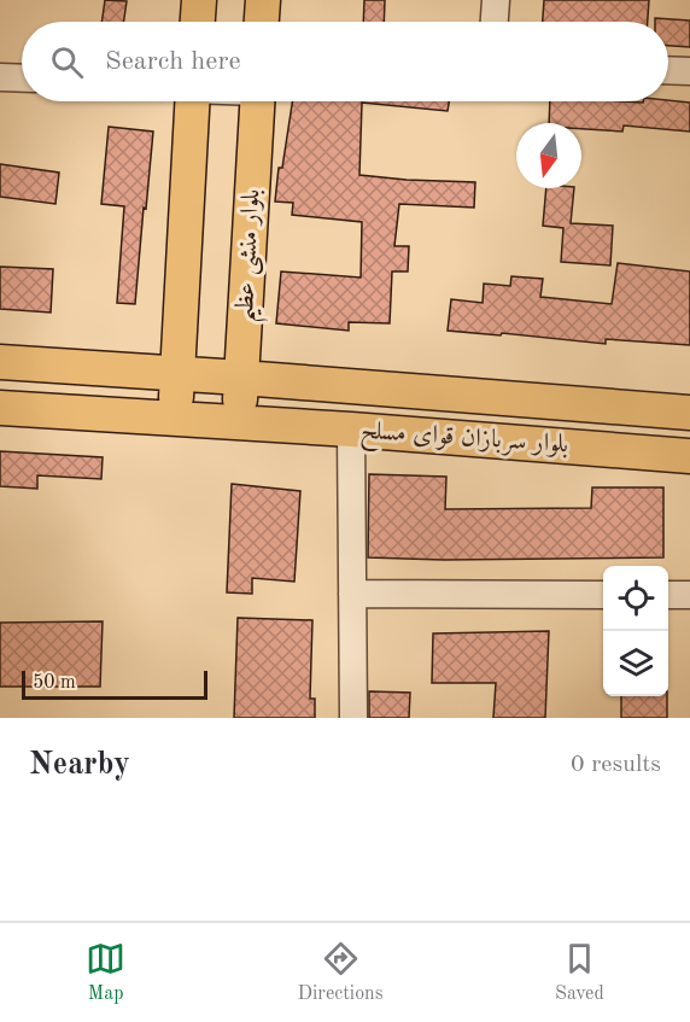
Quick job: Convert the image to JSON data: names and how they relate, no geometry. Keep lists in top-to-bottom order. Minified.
{"streets":{"main road":["بلوار منشی عظیم","بلوار سربازان قوای مسلح"]},"crossings":[["بلوار منشی عظیم","بلوار سربازان قوای مسلح"]],"scale_bar":"50 m","north":"bottom","page":{"search":"Search here","scale":"50 m","heading":["Nearby","0 results"],"nav":["Map","Directions","Saved"]}}
